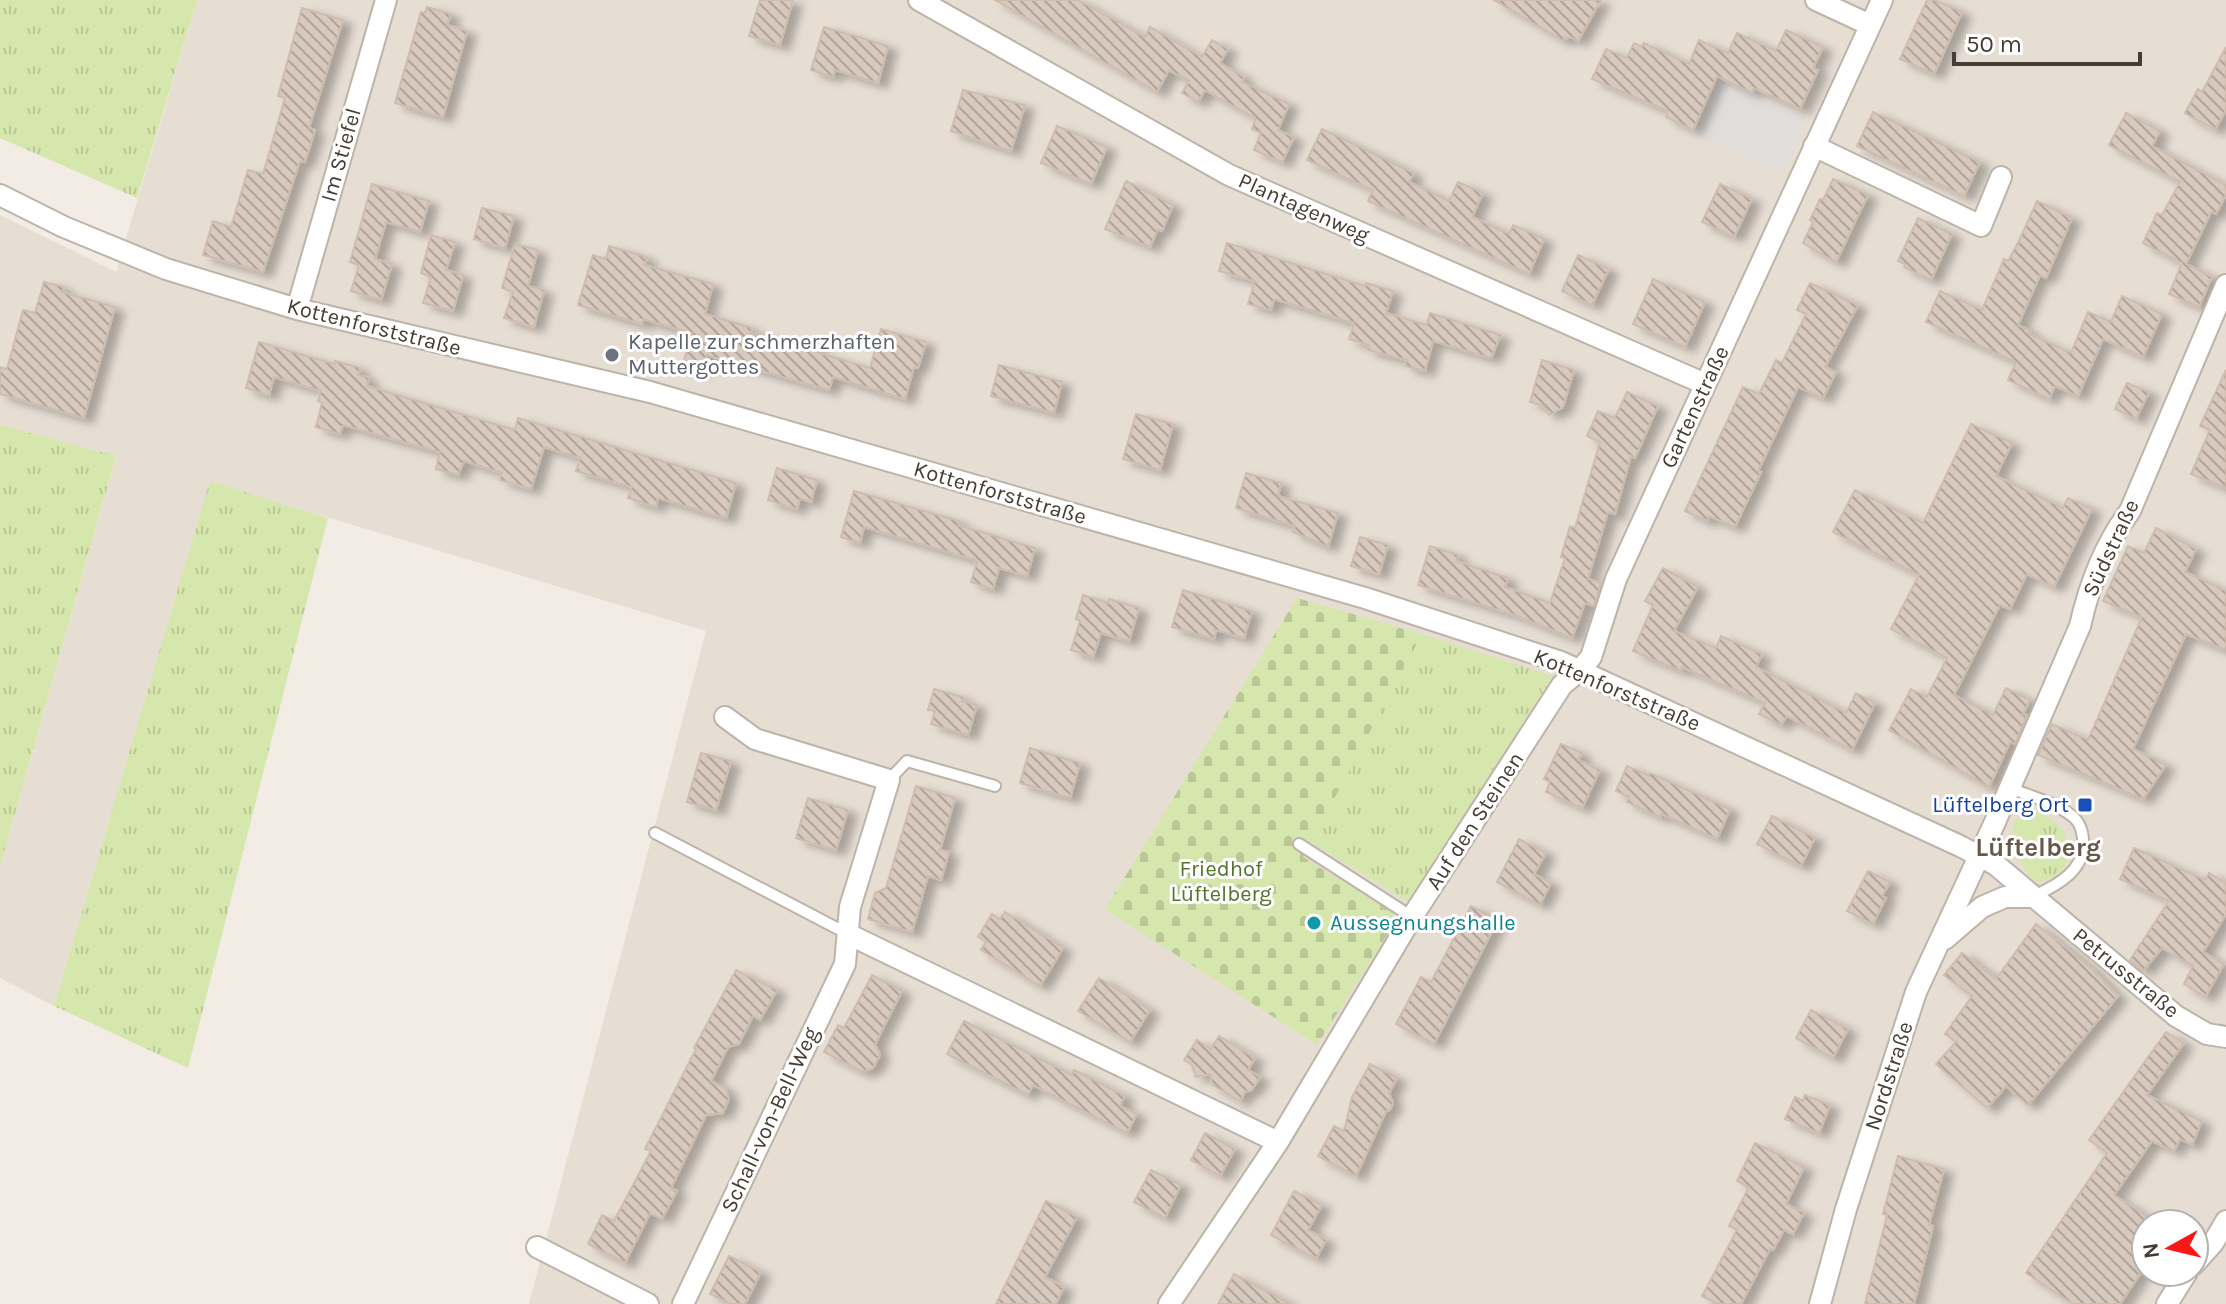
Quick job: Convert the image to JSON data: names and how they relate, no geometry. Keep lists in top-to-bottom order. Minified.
{"streets":{"street":["Im Stiefel","Plantagenweg","Kottenforststraße","Gartenstraße","Südstraße","Auf den Steinen","Petrusstraße","Nordstraße","Schall-von-Bell-Weg"]},"crossings":[["Im Stiefel","Kottenforststraße"],["Plantagenweg","Gartenstraße"],["Kottenforststraße","Gartenstraße"],["Kottenforststraße","Südstraße"],["Kottenforststraße","Auf den Steinen"],["Kottenforststraße","Petrusstraße"],["Kottenforststraße","Nordstraße"],["Gartenstraße","Auf den Steinen"],["Südstraße","Petrusstraße"],["Südstraße","Nordstraße"],["Petrusstraße","Nordstraße"]],"districts":["Lüftelberg"],"parks":["Friedhof Lüftelberg"],"places":{"other":["Kapelle zur schmerzhaften Muttergottes","Aussegnungshalle"],"transit":["Lüftelberg Ort"]},"scale_bar":"50 m","north":"left"}
